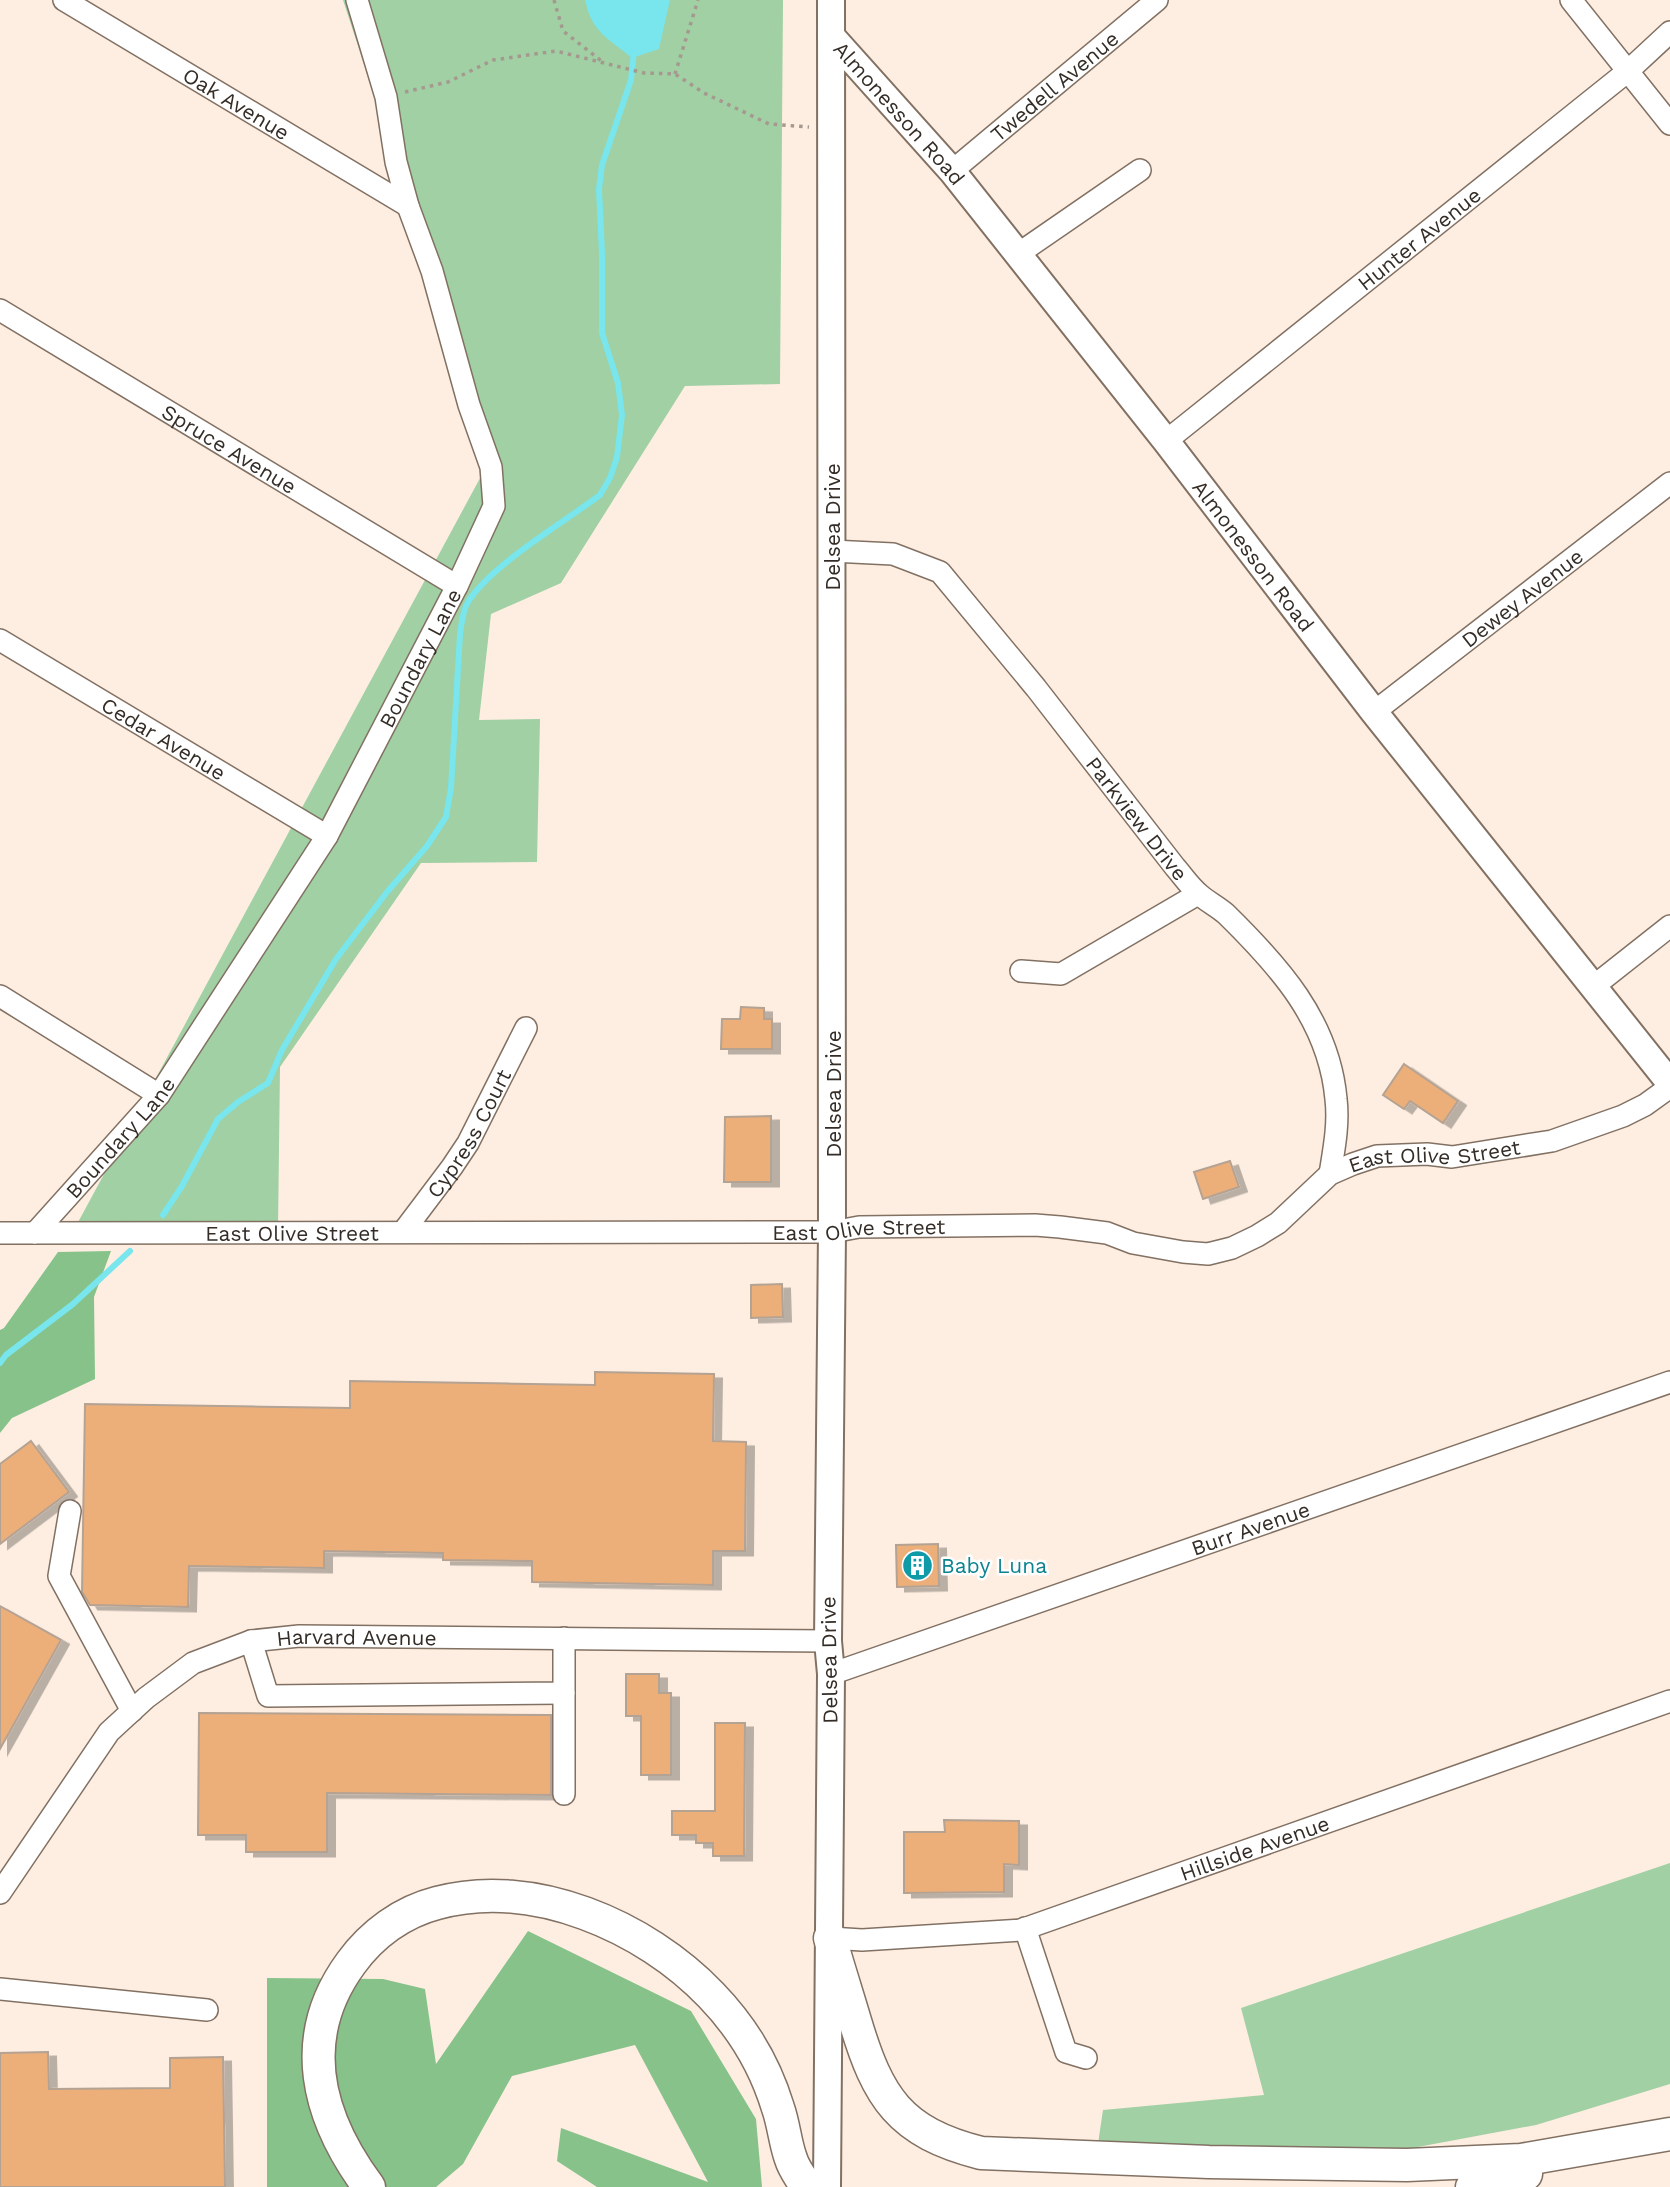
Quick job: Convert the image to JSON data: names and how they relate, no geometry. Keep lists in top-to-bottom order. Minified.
{"streets":{"main road":["Almonesson Road","Delsea Drive"],"street":["Twedell Avenue","Oak Avenue","Hunter Avenue","Spruce Avenue","Dewey Avenue","Boundary Lane","Cedar Avenue","Parkview Drive","Cypress Court","East Olive Street","Burr Avenue","Harvard Avenue","Hillside Avenue"]},"crossings":[["Twedell Avenue","Almonesson Road"],["Oak Avenue","Boundary Lane"],["Almonesson Road","Hunter Avenue"],["Almonesson Road","Delsea Drive"],["Almonesson Road","Dewey Avenue"],["Almonesson Road","East Olive Street"],["Spruce Avenue","Boundary Lane"],["Delsea Drive","Parkview Drive"],["Delsea Drive","East Olive Street"],["Delsea Drive","Burr Avenue"],["Delsea Drive","Harvard Avenue"],["Delsea Drive","Hillside Avenue"],["Boundary Lane","Cedar Avenue"],["Boundary Lane","East Olive Street"],["Parkview Drive","East Olive Street"],["Cypress Court","East Olive Street"]],"places":{"building":["Baby Luna"]}}
